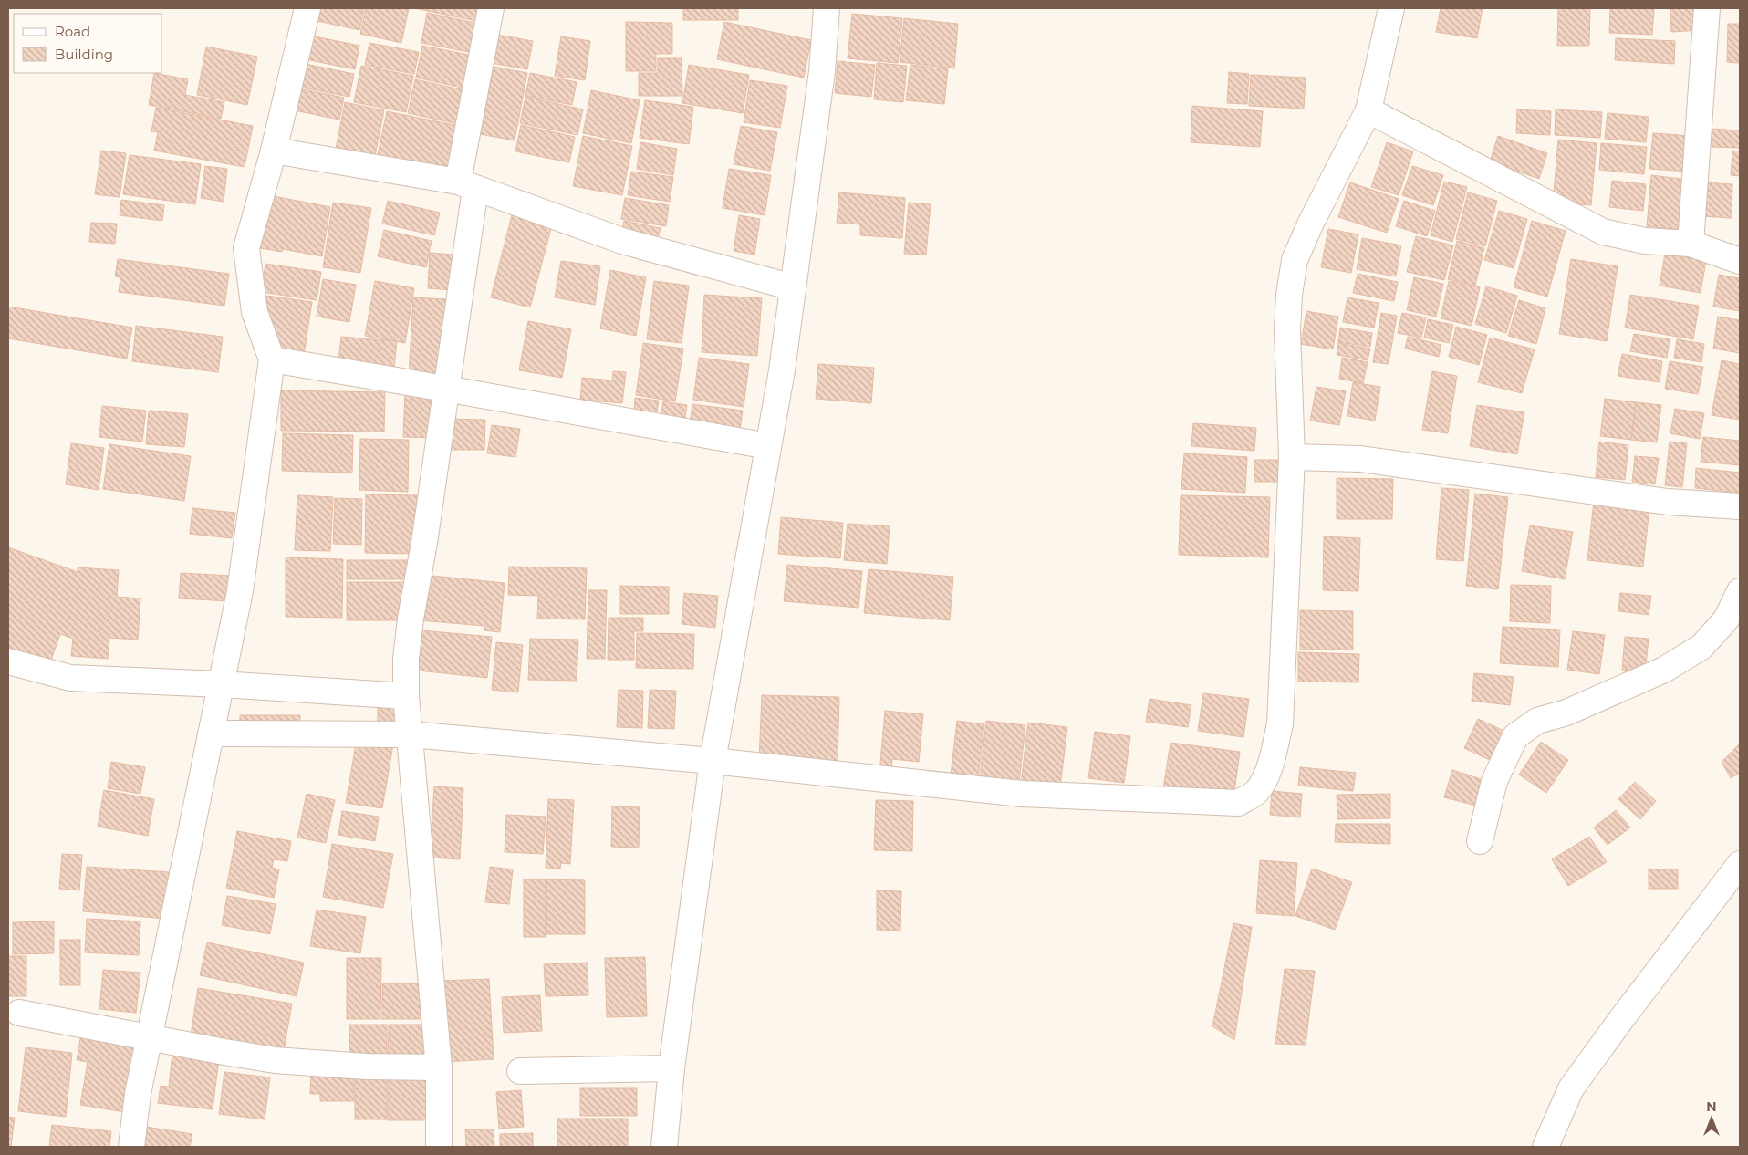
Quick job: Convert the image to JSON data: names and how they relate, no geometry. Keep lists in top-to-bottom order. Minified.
{"legend":["Road","Building"],"north":"top"}
